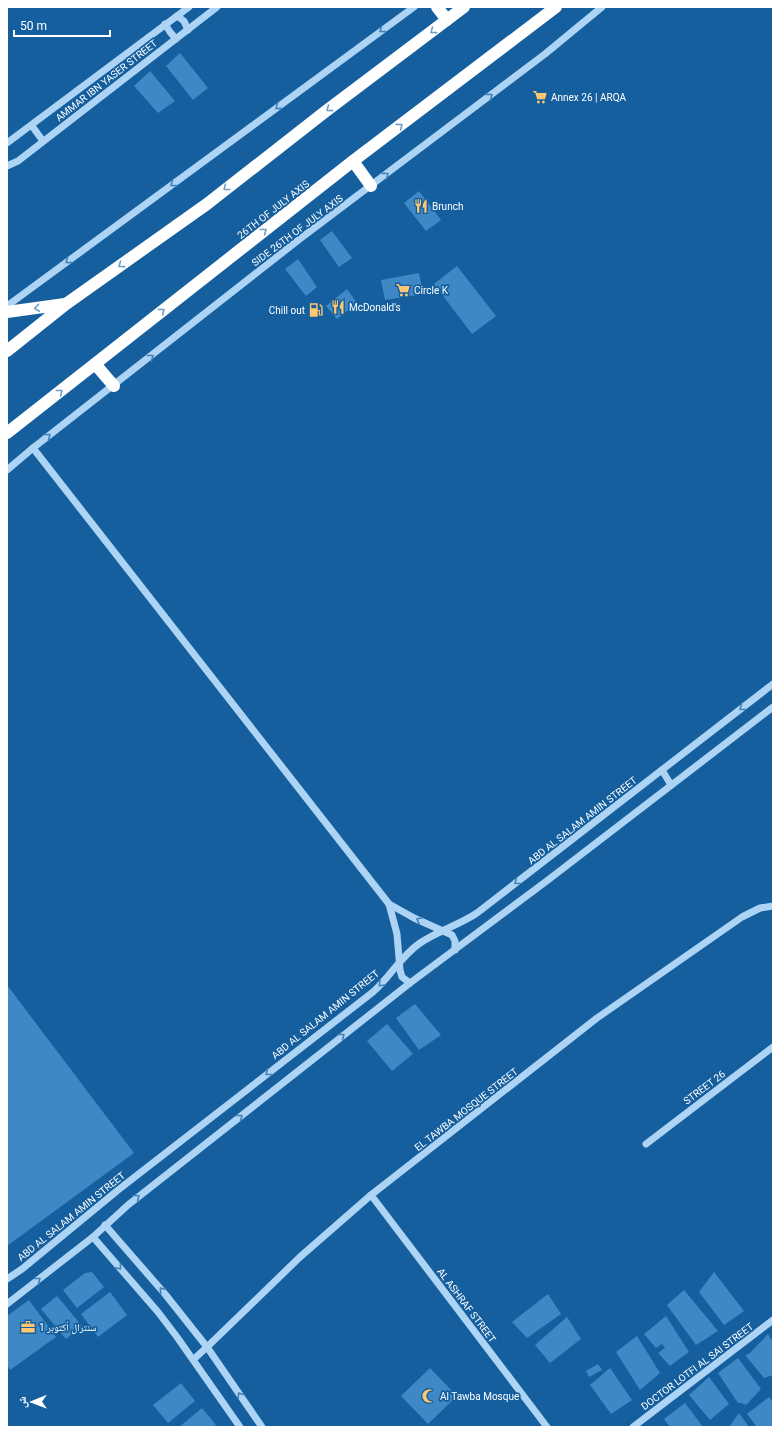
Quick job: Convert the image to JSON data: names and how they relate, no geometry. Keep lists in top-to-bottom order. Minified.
{"streets":{"highway":["26TH OF JULY AXIS"],"street":["AMMAR IBN YASER STREET","SIDE 26TH OF JULY AXIS","ABD AL SALAM AMIN STREET","STREET 26","EL TAWBA MOSQUE STREET","AL ASHRAF STREET","DOCTOR LOTFI AL SAI STREET"]},"crossings":[["EL TAWBA MOSQUE STREET","AL ASHRAF STREET"]],"one_way":["SIDE 26TH OF JULY AXIS"],"places":{"supermarket":["Annex 26 | ARQA","Circle K"],"restaurant":["Brunch","McDonald's"],"fuel station":["Chill out"],"office":["سنترال أكتوبر 1"],"mosque":["Al Tawba Mosque"]},"scale_bar":"50 m","north":"left"}
